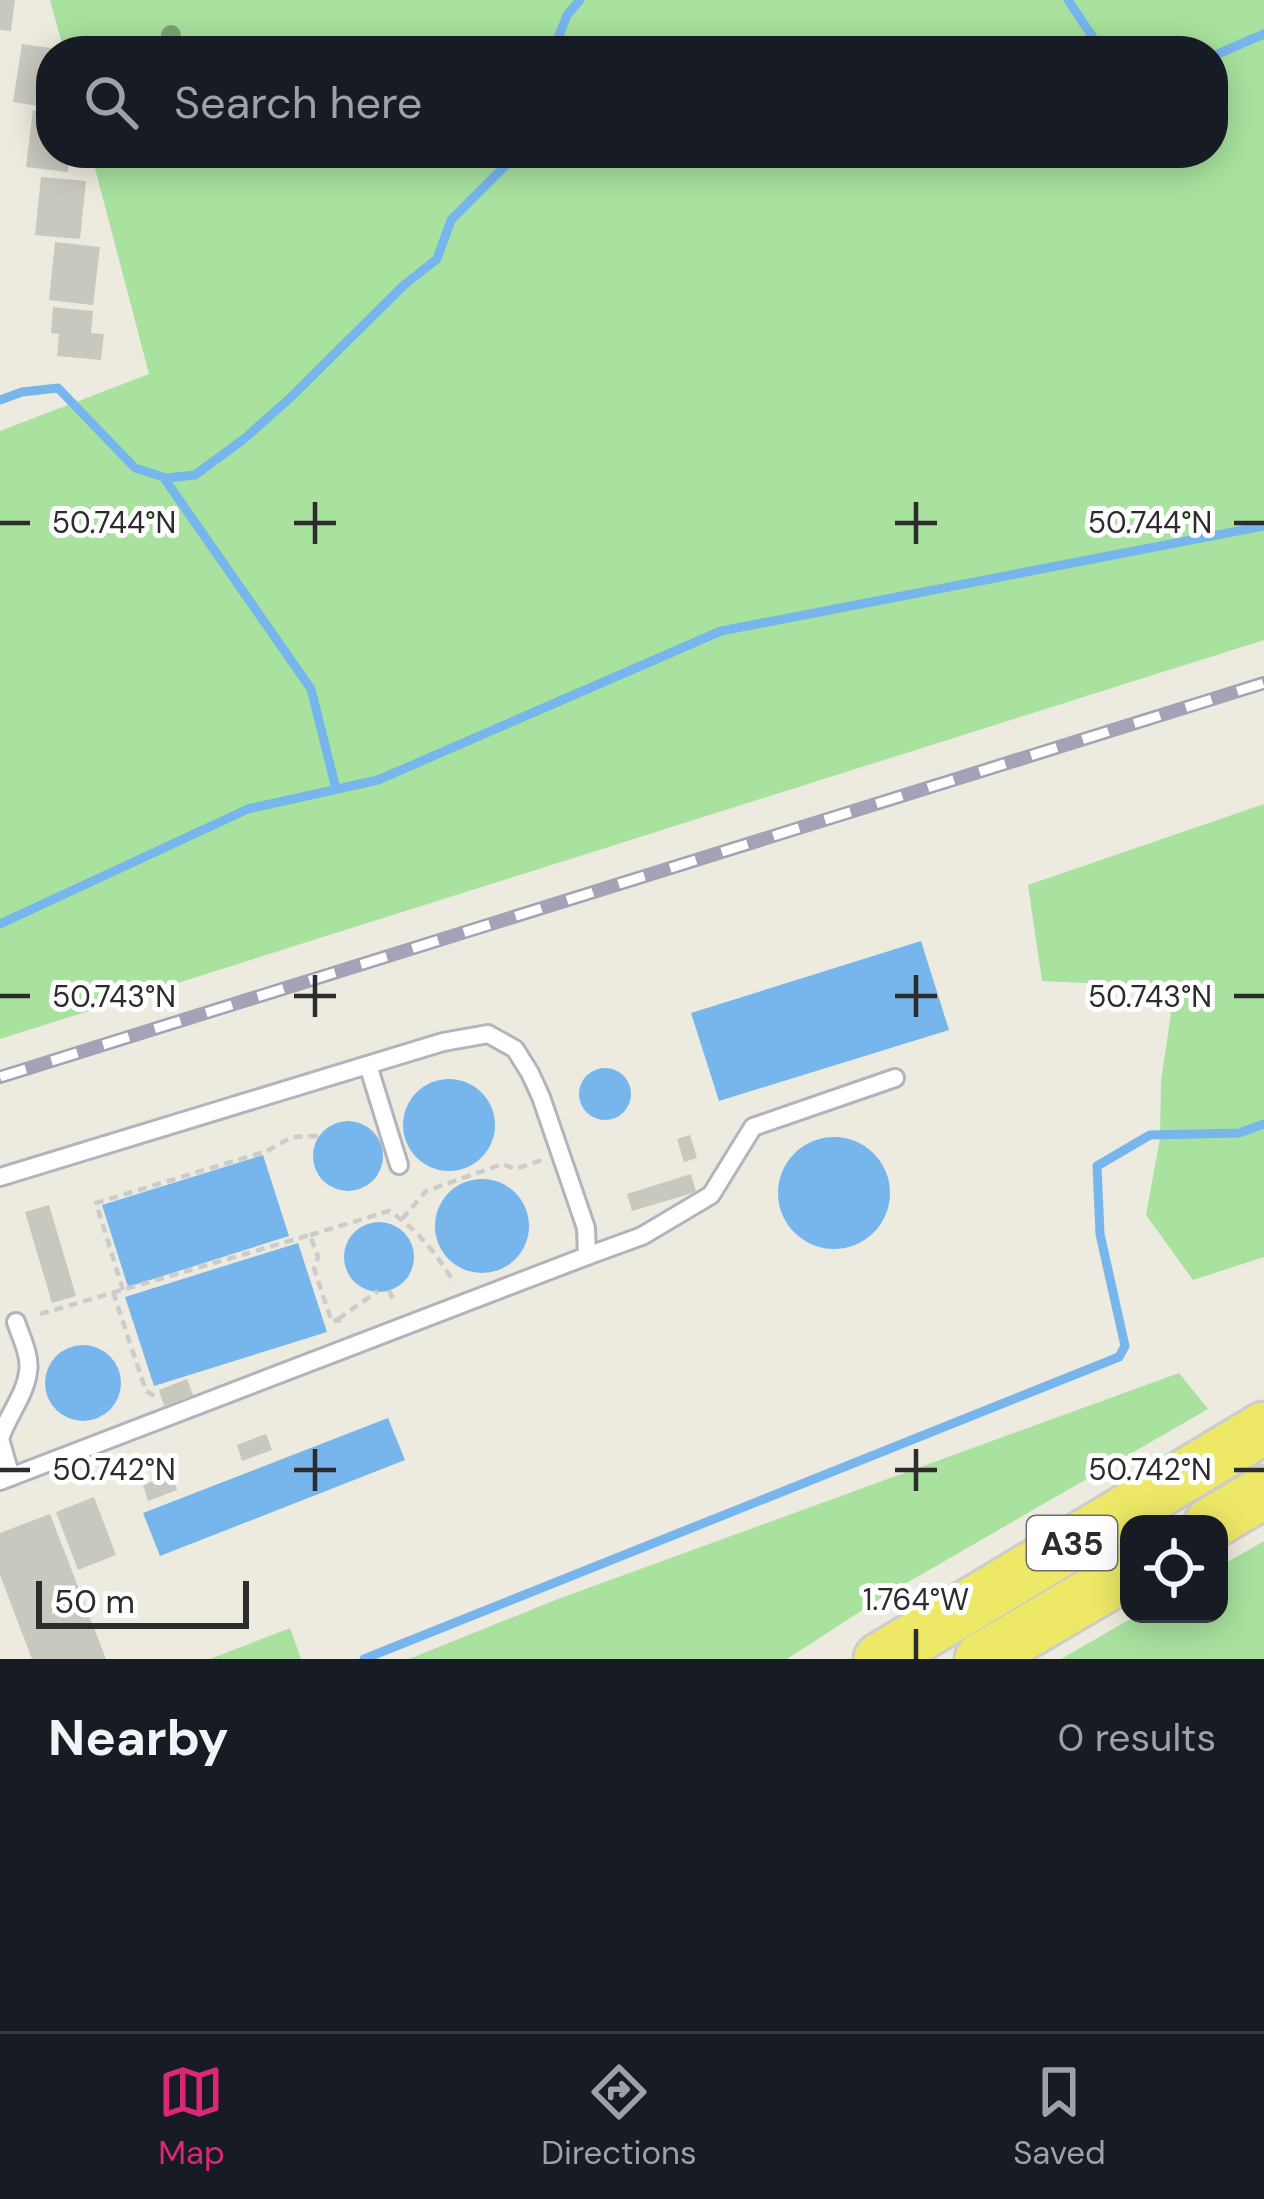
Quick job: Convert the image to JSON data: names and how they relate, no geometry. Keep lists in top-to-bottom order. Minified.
{"streets":{"main road":["A35"]},"scale_bar":"50 m","page":{"search":"Search here","scale":"50 m","heading":["Nearby","0 results"],"nav":["Map","Directions","Saved"]},"coordinates":["50.744°N","50.743°N","50.742°N","1.764°W"]}
